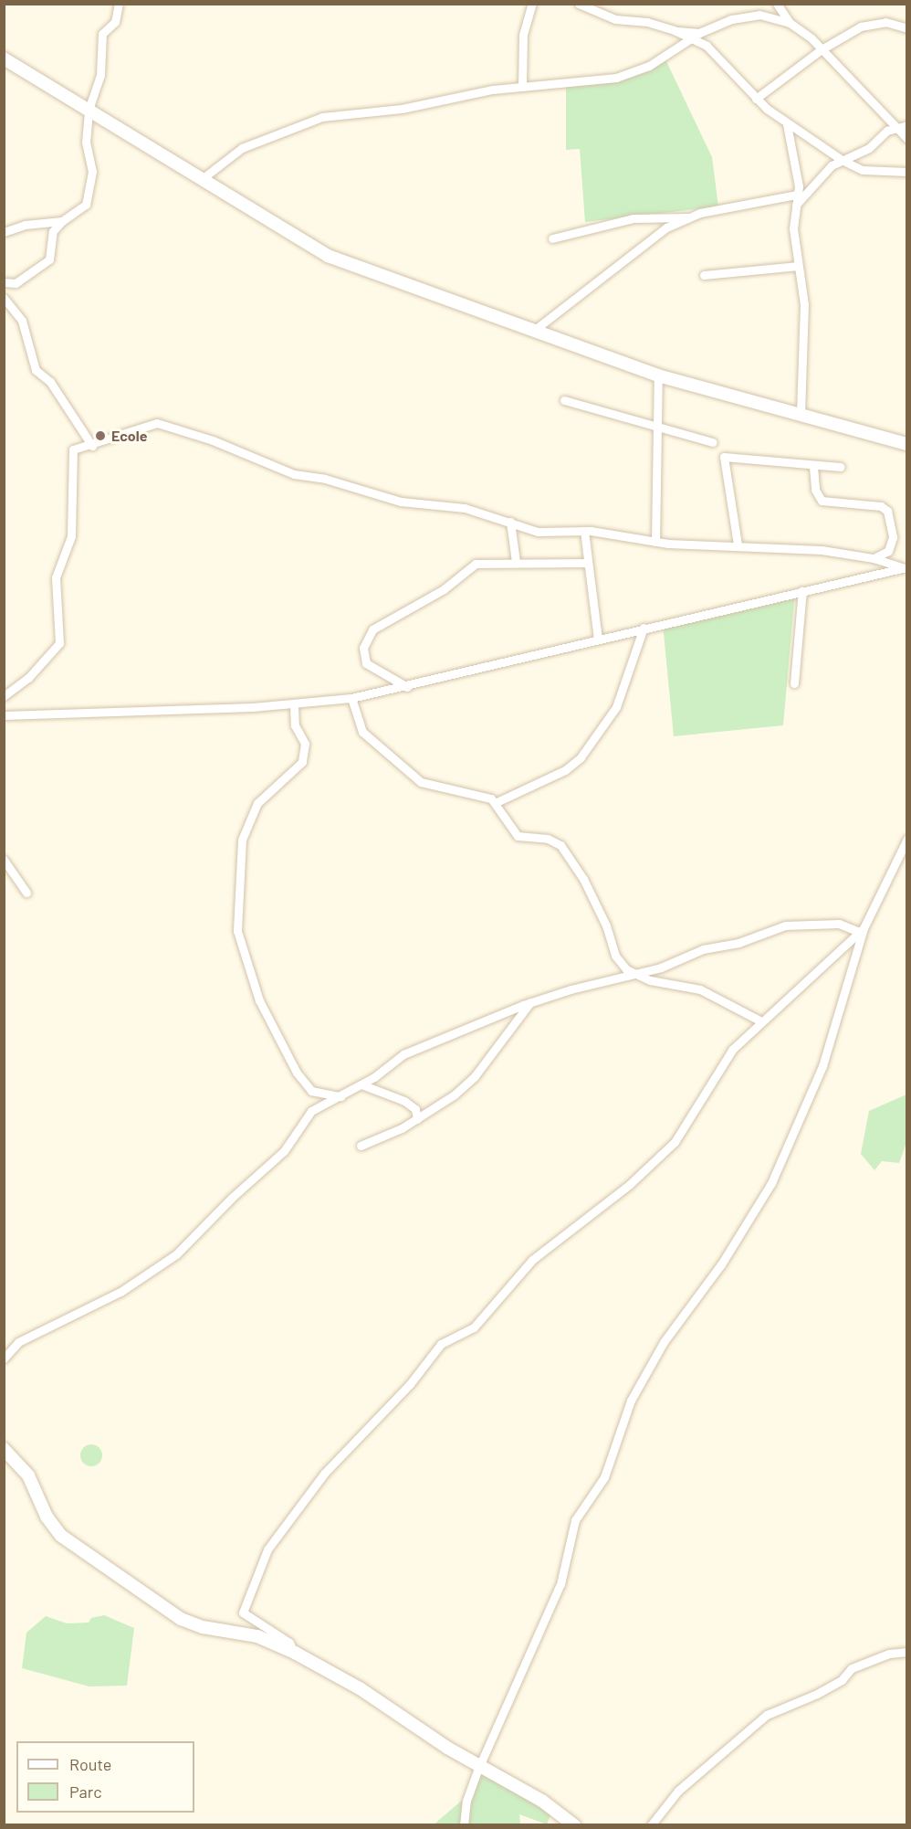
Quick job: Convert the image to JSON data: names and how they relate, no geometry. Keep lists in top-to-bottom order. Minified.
{"places":["Ecole"],"legend":["Route","Parc"]}
